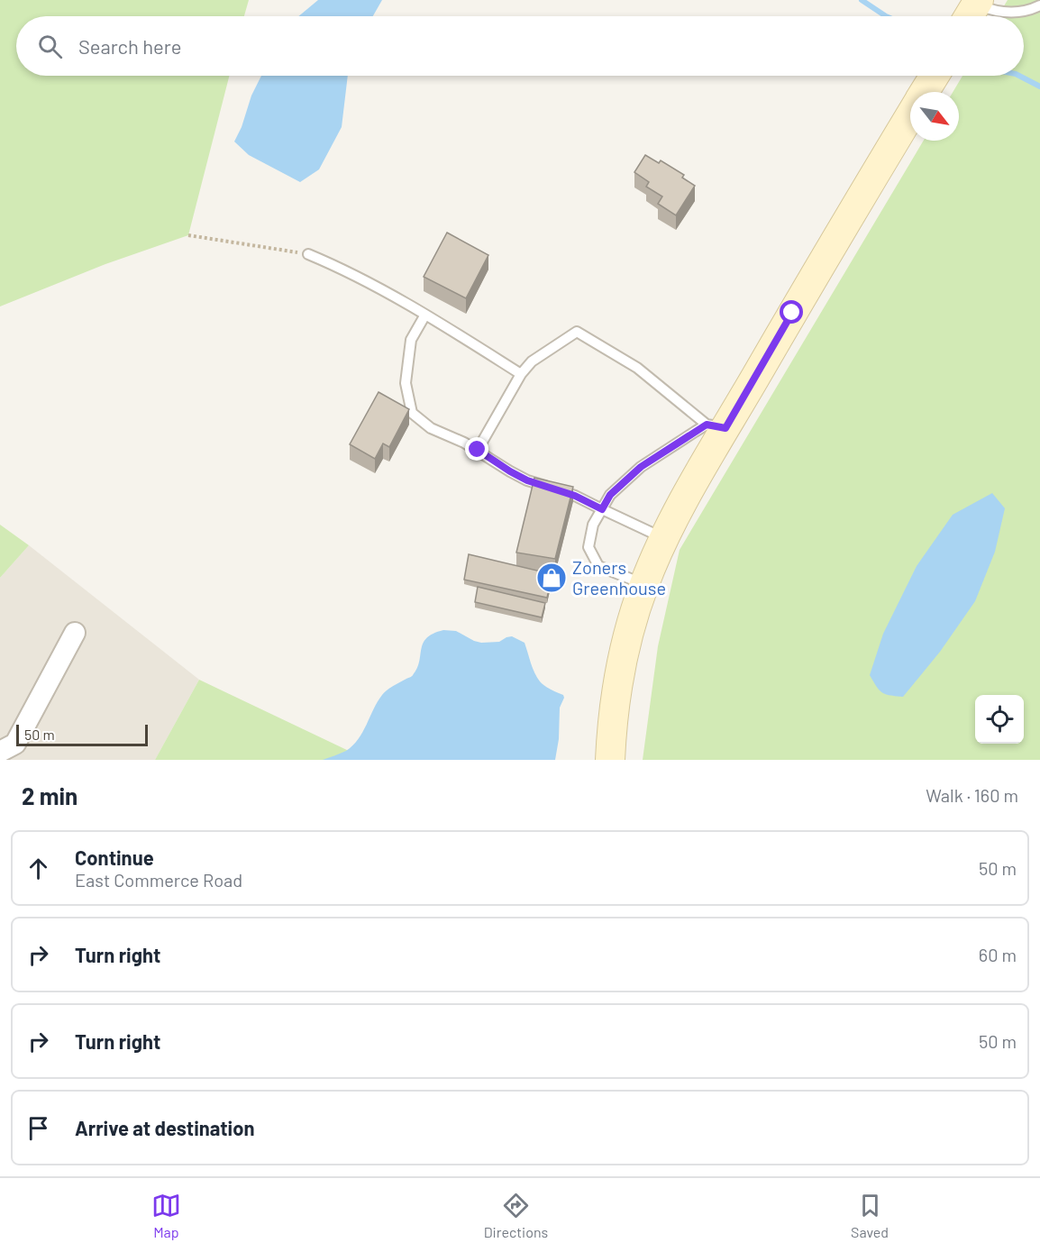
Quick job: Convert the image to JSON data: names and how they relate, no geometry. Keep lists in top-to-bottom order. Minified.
{"places":{"shop":["Zoners Greenhouse"]},"scale_bar":"50 m","north":"bottom right","page":{"search":"Search here","scale":"50 m","heading":["2 min","Walk · 160 m"],"list":[["Continue","East Commerce Road","50 m"],["Turn right","60 m"],["Turn right","50 m"],"Arrive at destination"],"nav":["Map","Directions","Saved"]}}
